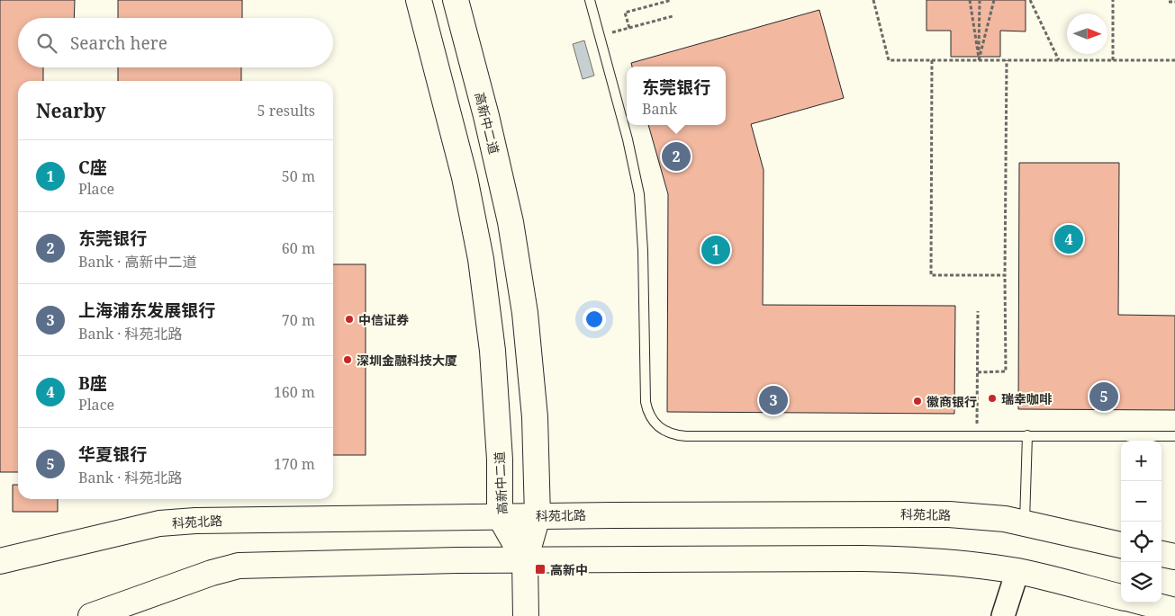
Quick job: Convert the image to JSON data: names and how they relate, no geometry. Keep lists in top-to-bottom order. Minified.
{"streets":{"main road":["高新中二道","科苑北路"]},"crossings":[["高新中二道","科苑北路"]],"places":{"other":["中信证券","深圳金融科技大厦","瑞幸咖啡","徽商银行"],"transit":["高新中"]},"north":"right","page":{"search":"Search here","popup":["东莞银行","Bank"],"heading":["Nearby","5 results"],"list":[{"mark":"1","name":"C座","note":"Place","value":"50 m"},{"mark":"2","name":"东莞银行","note":"Bank · 高新中二道","value":"60 m"},{"mark":"3","name":"上海浦东发展银行","note":"Bank · 科苑北路","value":"70 m"},{"mark":"4","name":"B座","note":"Place","value":"160 m"},{"mark":"5","name":"华夏银行","note":"Bank · 科苑北路","value":"170 m"}],"pins":["2","4","1","5","3"],"map_buttons":["+","−"]}}
